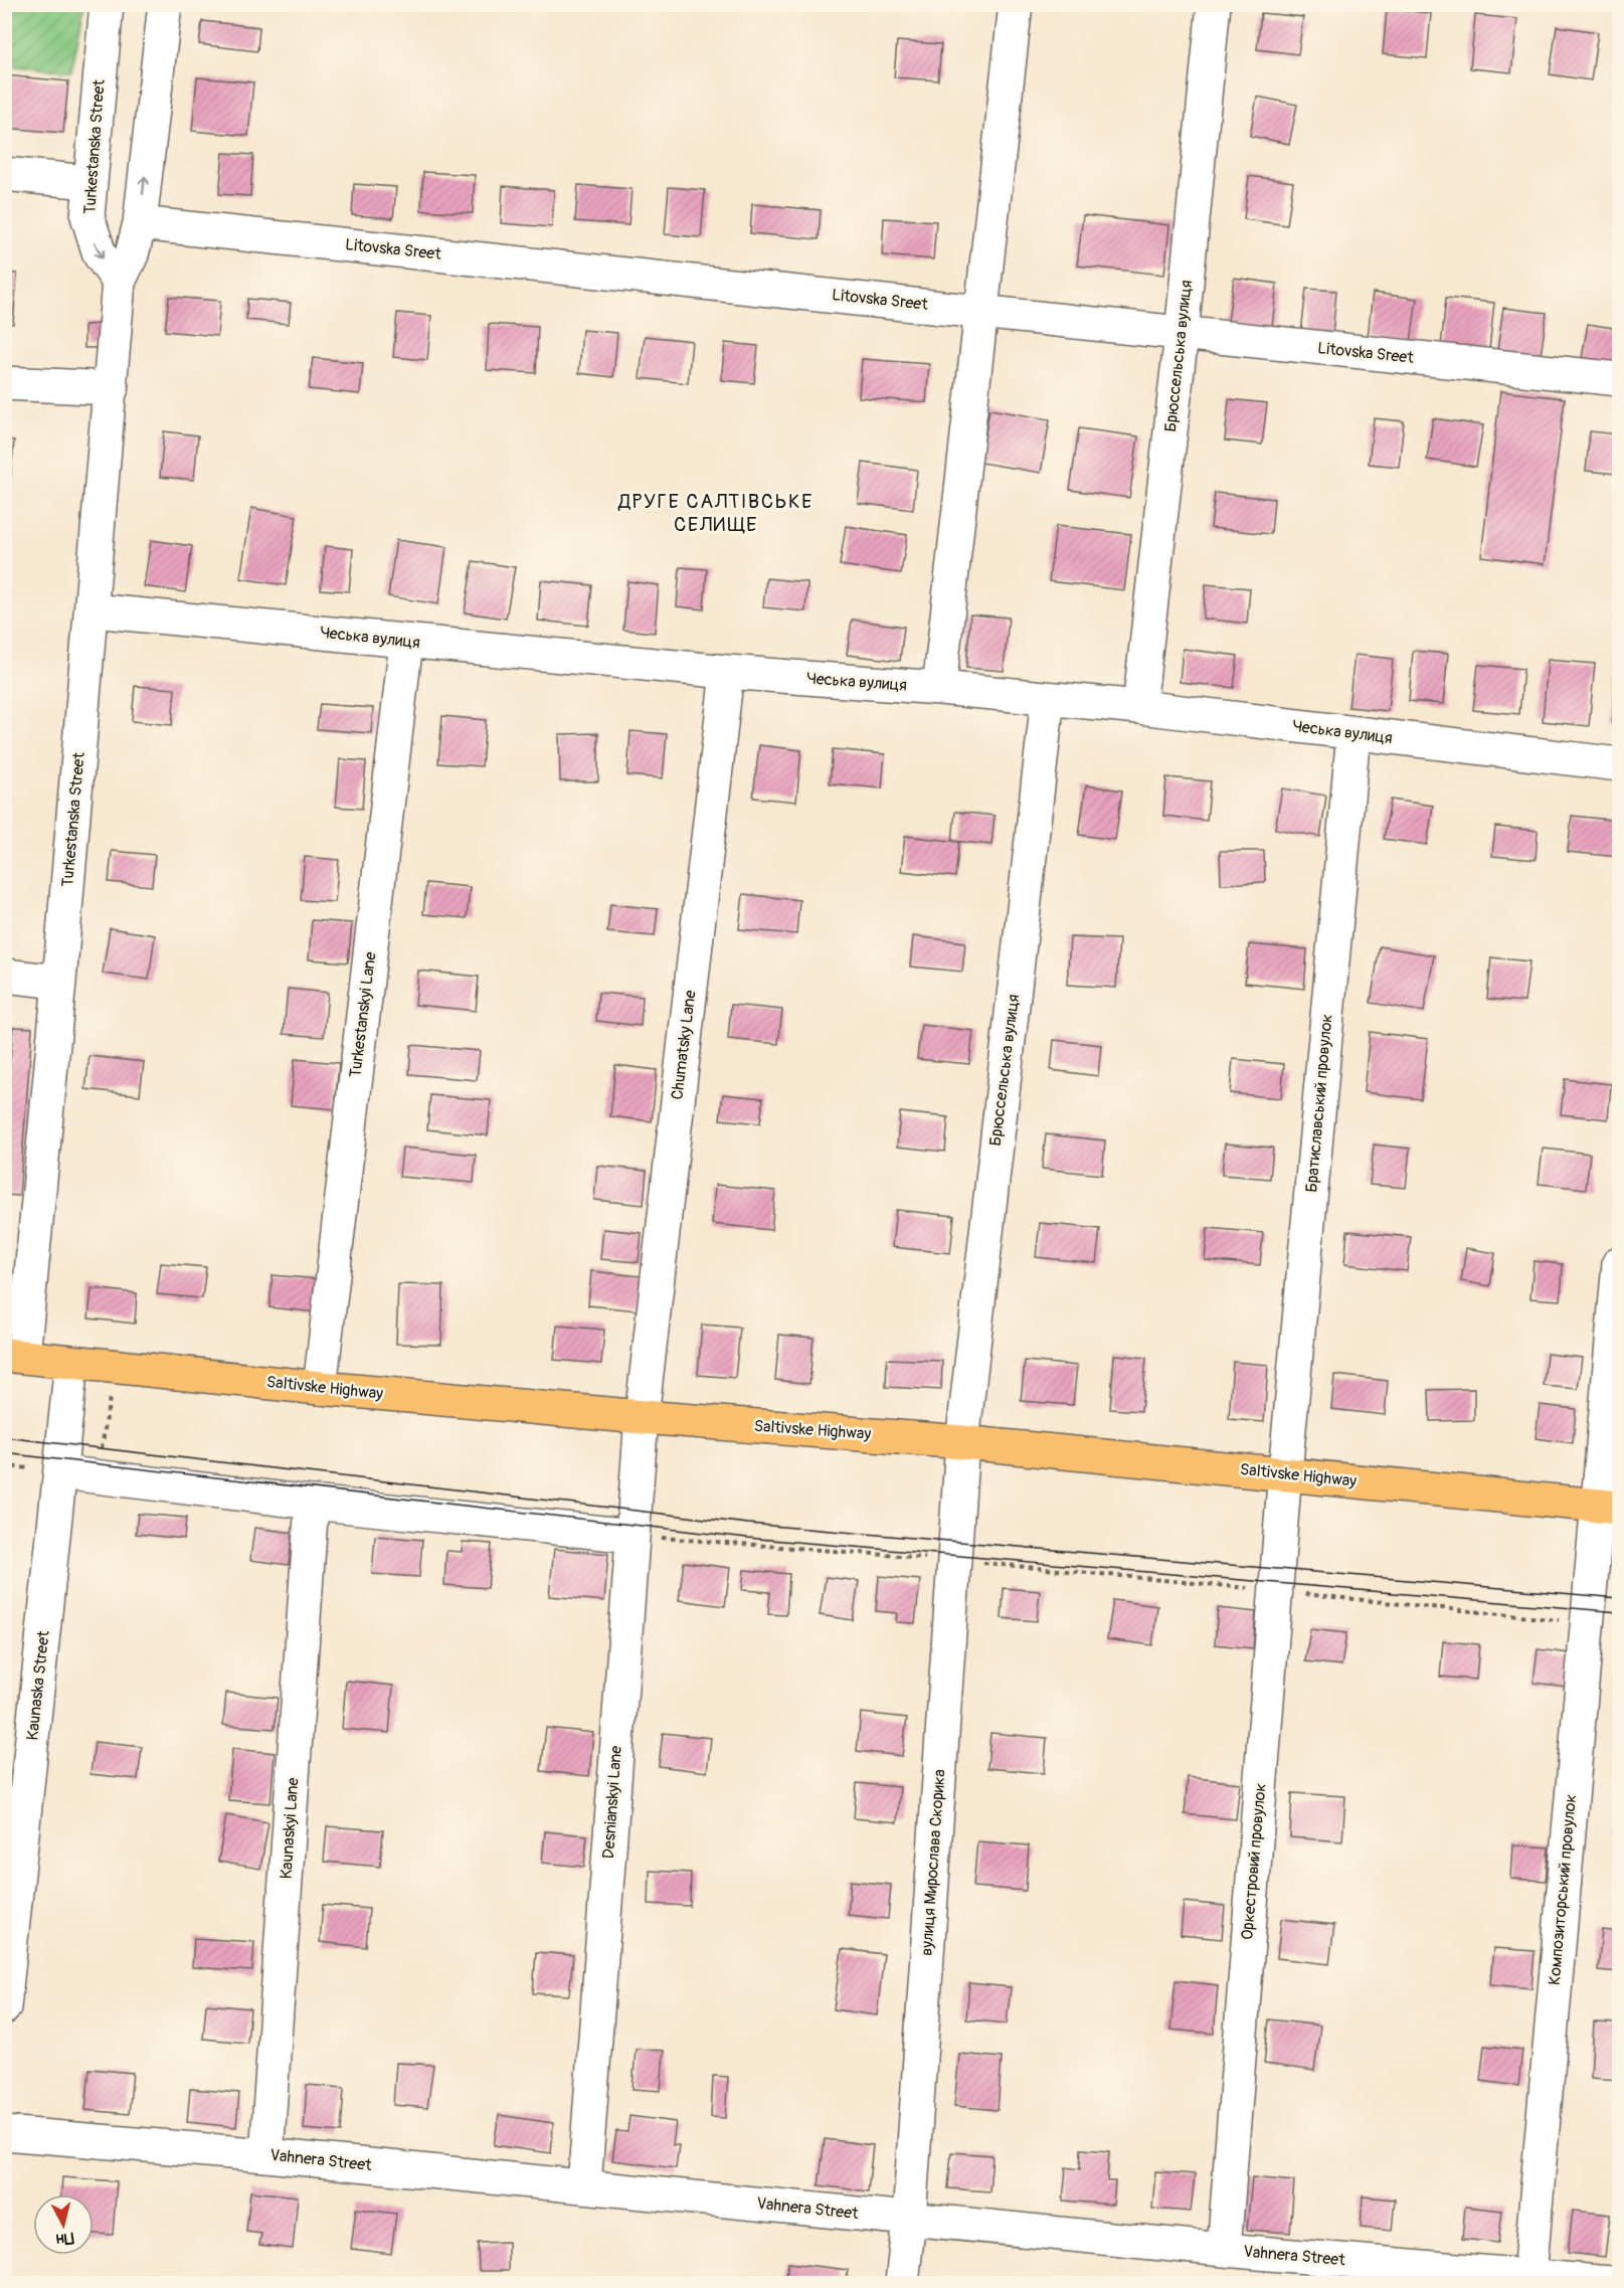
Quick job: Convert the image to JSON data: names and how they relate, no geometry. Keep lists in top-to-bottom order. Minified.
{"streets":{"main road":["Saltivske Highway"],"street":["Turkestanska Street","Litovska Sreet","Брюссельська вулиця","Чеська вулиця","Turkestanskyi Lane","Chumatsky Lane","Братиславський провулок","Kaunaska Street","Desnianskyi Lane","Kaunaskyi Lane","Оркестровий провулок","вулиця Мирослава Скорика","Композиторський провулок","Vahnera Street"]},"crossings":[["Turkestanska Street","Litovska Sreet"],["Turkestanska Street","Чеська вулиця"],["Turkestanska Street","Saltivske Highway"],["Litovska Sreet","Брюссельська вулиця"],["Брюссельська вулиця","Чеська вулиця"],["Брюссельська вулиця","Saltivske Highway"],["Брюссельська вулиця","вулиця Мирослава Скорика"],["Чеська вулиця","Turkestanskyi Lane"],["Чеська вулиця","Chumatsky Lane"],["Чеська вулиця","Братиславський провулок"],["Turkestanskyi Lane","Saltivske Highway"],["Chumatsky Lane","Saltivske Highway"],["Chumatsky Lane","Desnianskyi Lane"],["Братиславський провулок","Saltivske Highway"],["Братиславський провулок","Оркестровий провулок"],["Saltivske Highway","Kaunaska Street"],["Saltivske Highway","Desnianskyi Lane"],["Saltivske Highway","Оркестровий провулок"],["Saltivske Highway","вулиця Мирослава Скорика"],["Saltivske Highway","Композиторський провулок"],["Desnianskyi Lane","Vahnera Street"],["Kaunaskyi Lane","Vahnera Street"],["Оркестровий провулок","Vahnera Street"],["вулиця Мирослава Скорика","Vahnera Street"],["Композиторський провулок","Vahnera Street"]],"districts":["ДРУГЕ САЛТІВСЬКЕ СЕЛИЩЕ"],"north":"bottom"}
